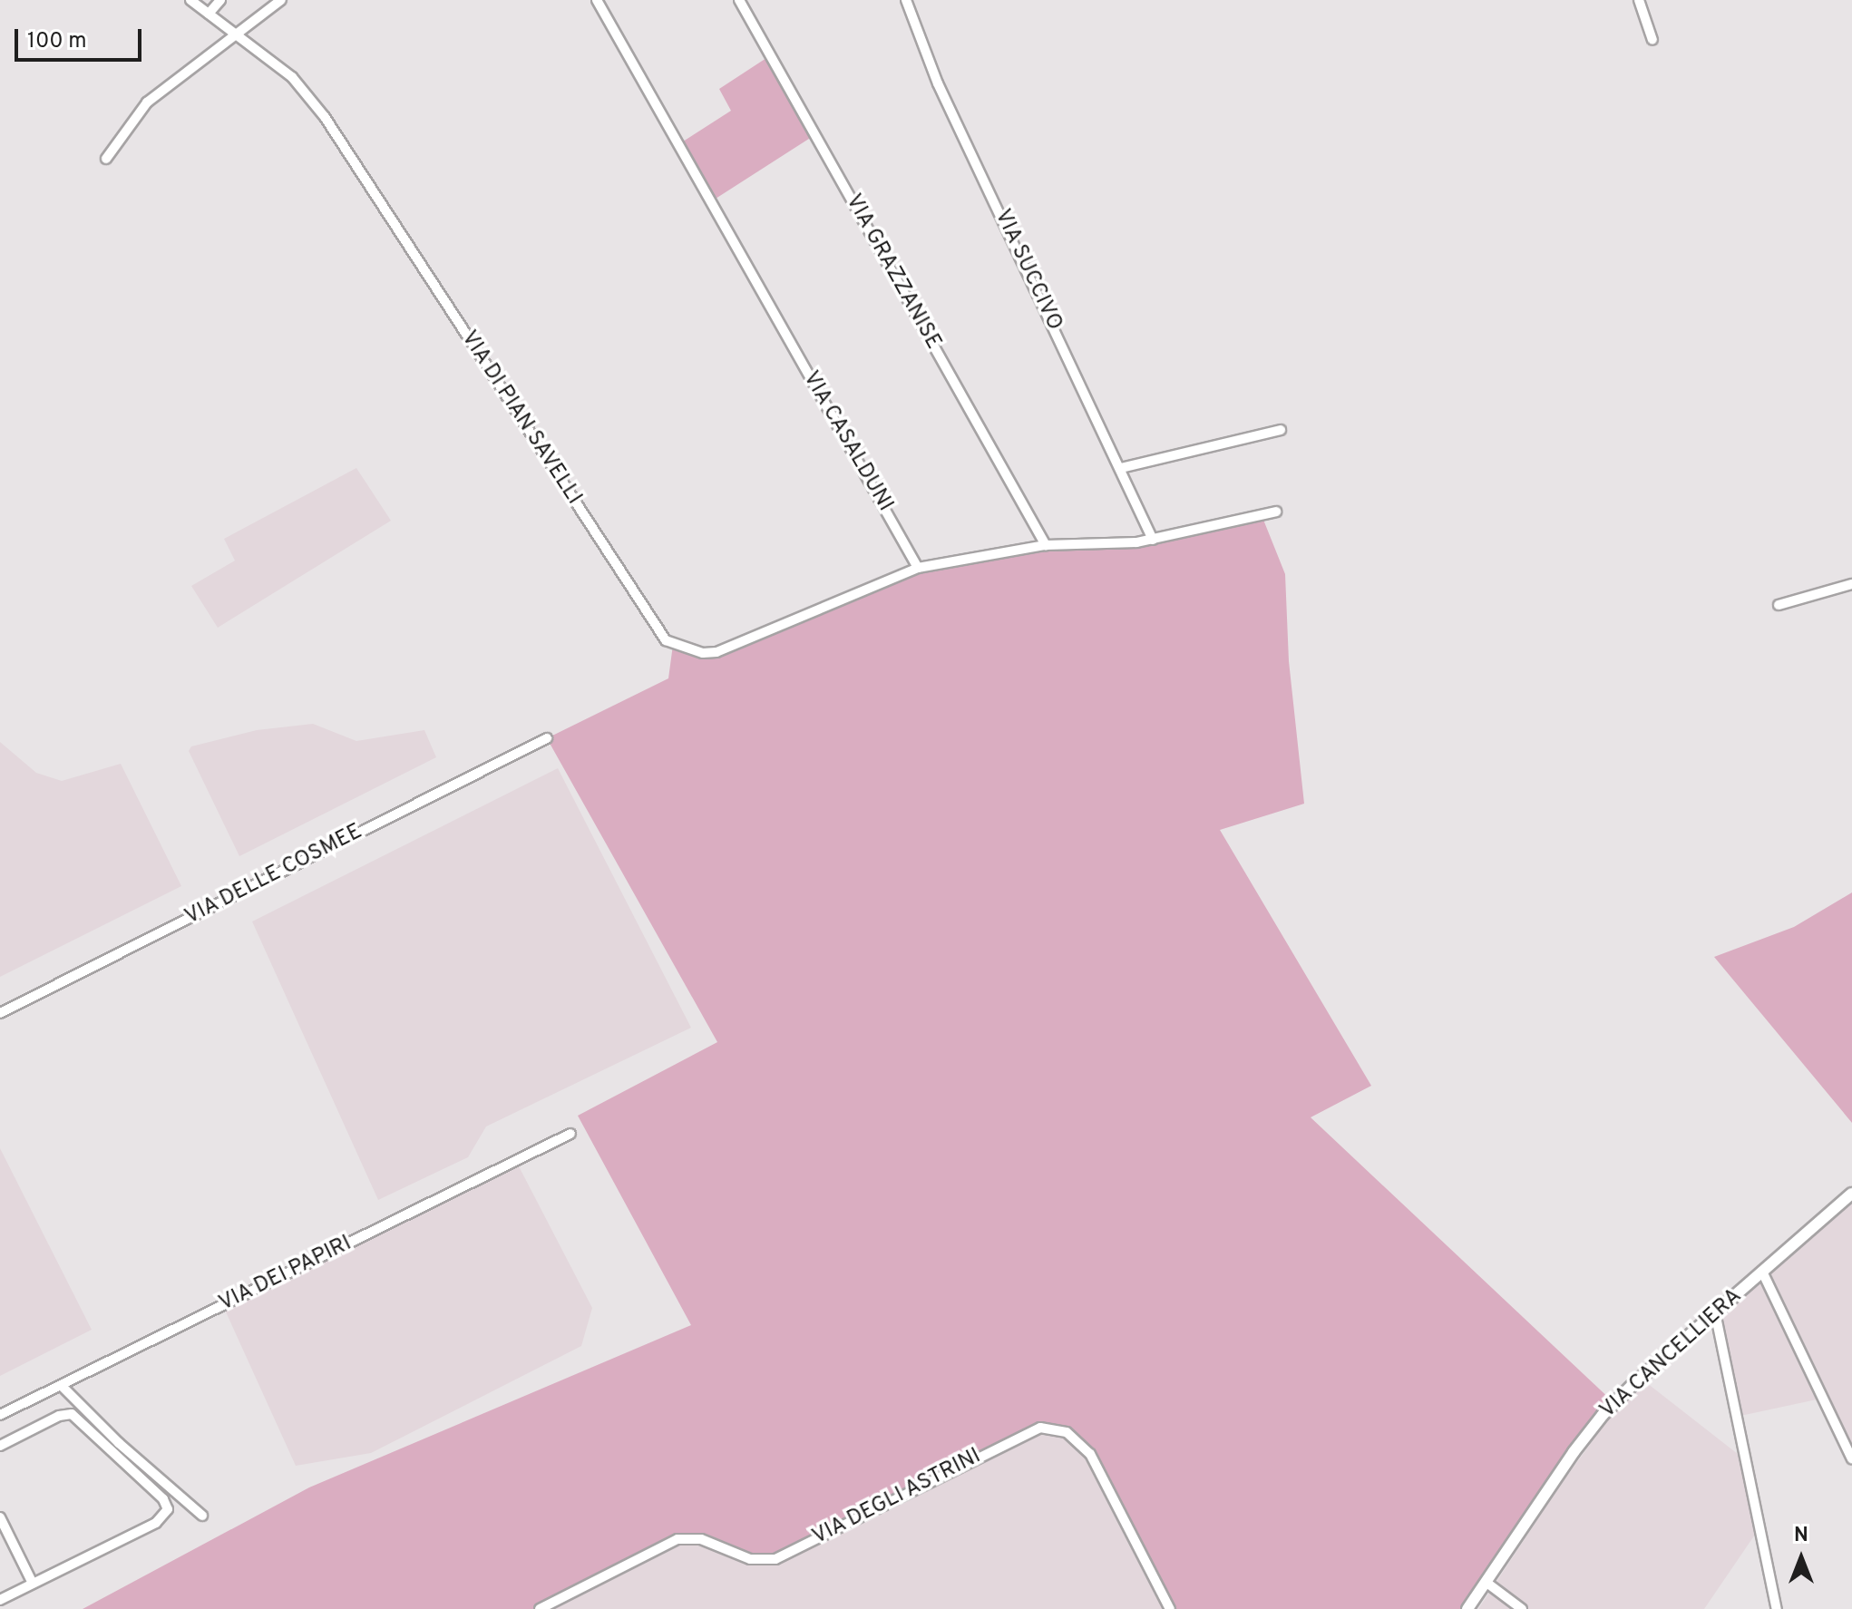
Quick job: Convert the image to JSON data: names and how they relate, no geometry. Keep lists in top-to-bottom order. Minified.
{"streets":{"street":["VIA SUCCIVO","VIA GRAZZANISE","VIA DI PIAN SAVELLI","VIA CASALDUNI","VIA DELLE COSMEE","VIA DEI PAPIRI","VIA CANCELLIERA","VIA DEGLI ASTRINI"]},"crossings":[["VIA DI PIAN SAVELLI","VIA CASALDUNI"]],"scale_bar":"100 m","north":"top"}
